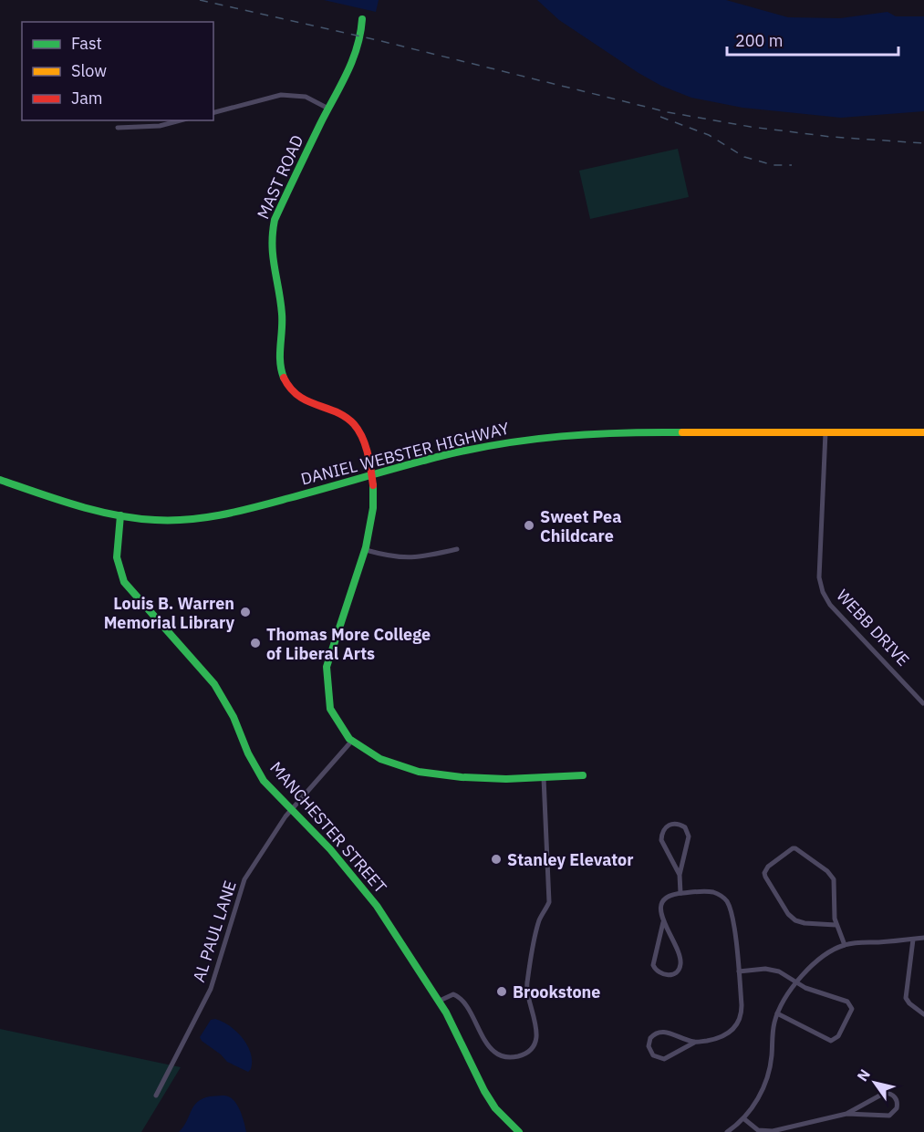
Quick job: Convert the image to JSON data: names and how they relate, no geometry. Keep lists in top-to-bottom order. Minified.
{"streets":{"street":["MAST ROAD","DANIEL WEBSTER HIGHWAY","WEBB DRIVE","MANCHESTER STREET","AL PAUL LANE"]},"crossings":[["MAST ROAD","DANIEL WEBSTER HIGHWAY"],["MAST ROAD","AL PAUL LANE"],["DANIEL WEBSTER HIGHWAY","WEBB DRIVE"],["DANIEL WEBSTER HIGHWAY","MANCHESTER STREET"],["MANCHESTER STREET","AL PAUL LANE"]],"places":["Sweet Pea Childcare","Louis B. Warren Memorial Library","Thomas More College of Liberal Arts","Stanley Elevator","Brookstone"],"legend":["Fast","Slow","Jam"],"scale_bar":"200 m","north":"top left"}
